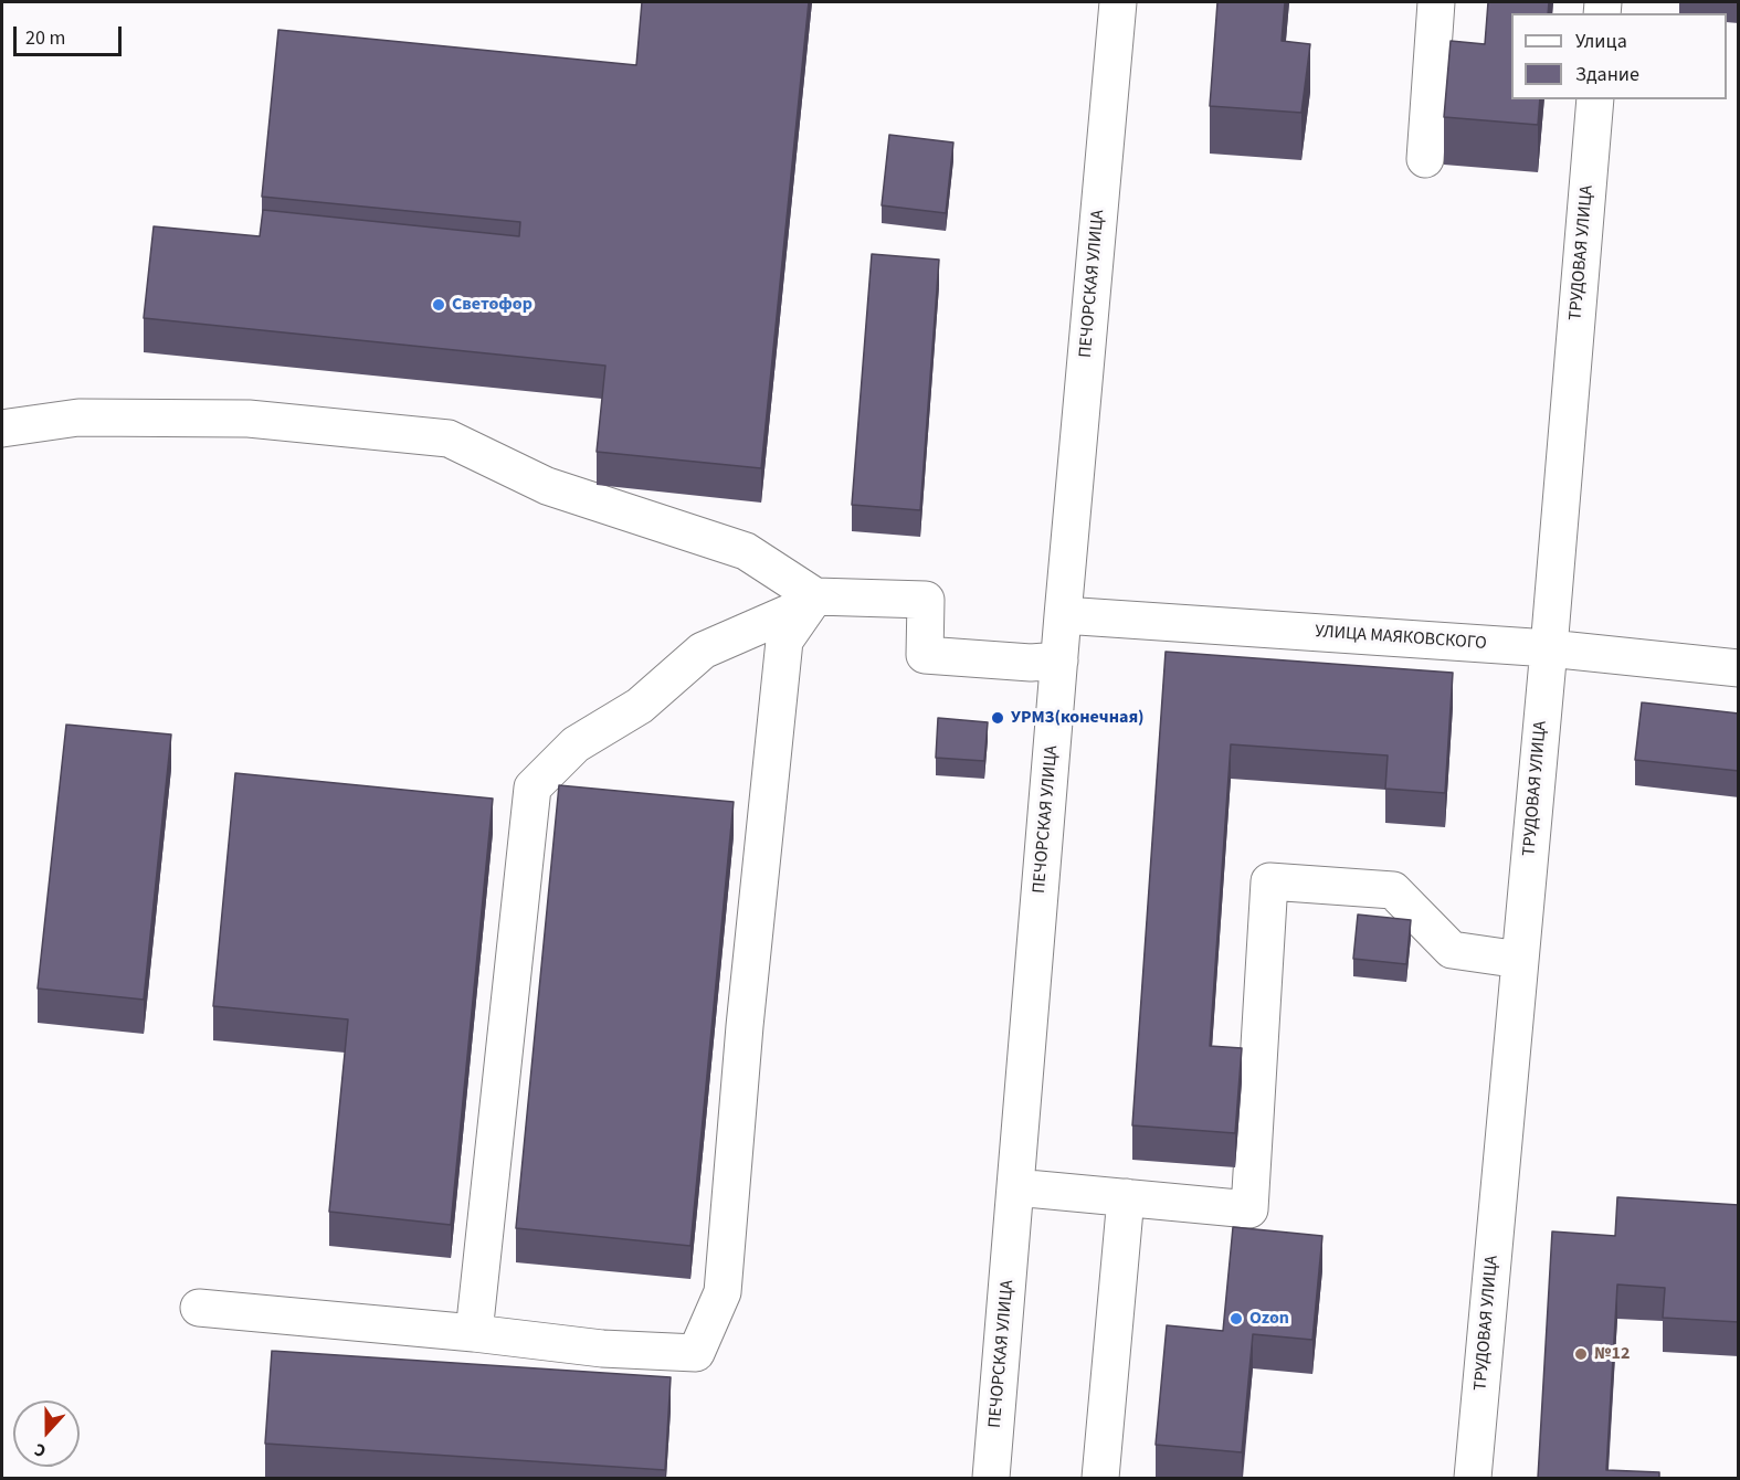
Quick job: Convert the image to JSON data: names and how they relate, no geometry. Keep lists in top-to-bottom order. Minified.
{"streets":{"street":["ТРУДОВАЯ УЛИЦА","ПЕЧОРСКАЯ УЛИЦА","УЛИЦА МАЯКОВСКОГО"]},"crossings":[["ТРУДОВАЯ УЛИЦА","УЛИЦА МАЯКОВСКОГО"],["ПЕЧОРСКАЯ УЛИЦА","УЛИЦА МАЯКОВСКОГО"]],"places":["Светофор","УРМЗ(конечная)","Ozon","№12"],"legend":["Улица","Здание"],"scale_bar":"20 m","north":"bottom"}
